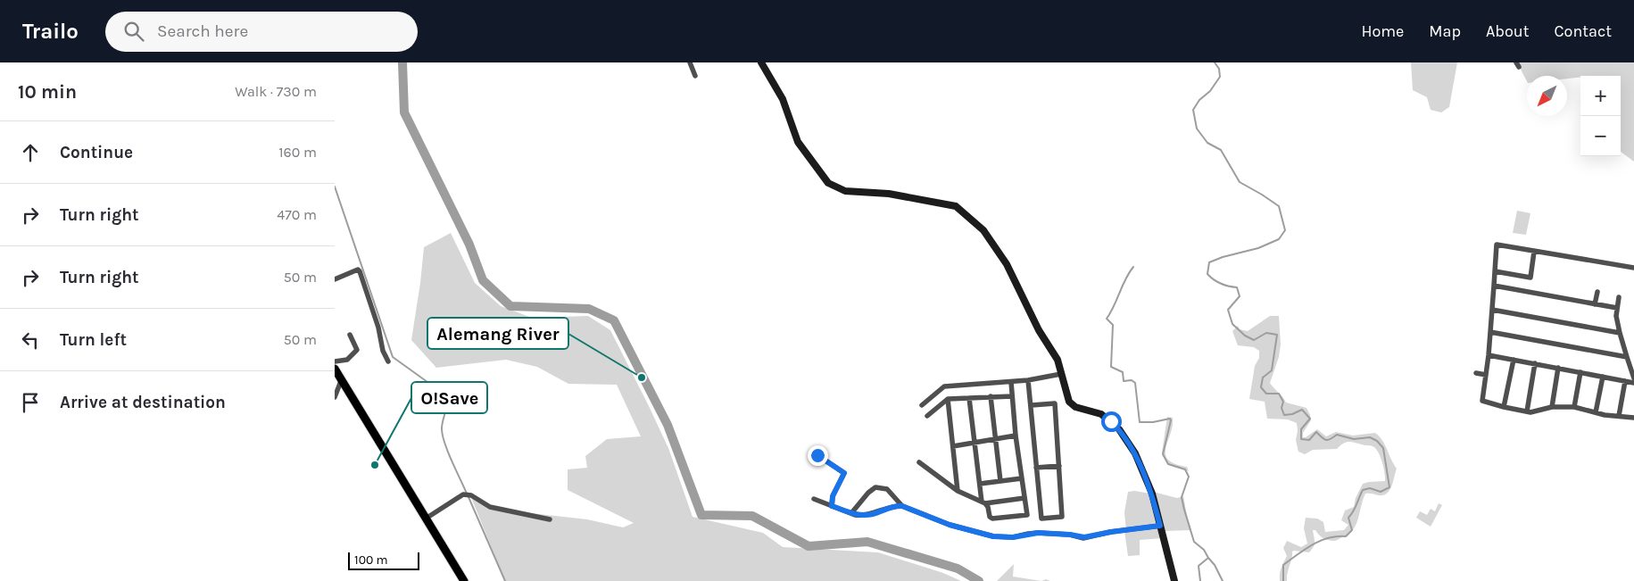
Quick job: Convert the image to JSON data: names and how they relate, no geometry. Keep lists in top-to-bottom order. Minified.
{"places":["Alemang River","O!Save"],"scale_bar":"100 m","north":"bottom left","page":{"header":"Trailo","search":"Search here","nav":["Home","Map","About","Contact"],"heading":["10 min","Walk · 730 m"],"map_buttons":["+","−"],"list":[["Continue","160 m"],["Turn right","470 m"],["Turn right","50 m"],["Turn left","50 m"],"Arrive at destination"],"scale":"100 m"}}
